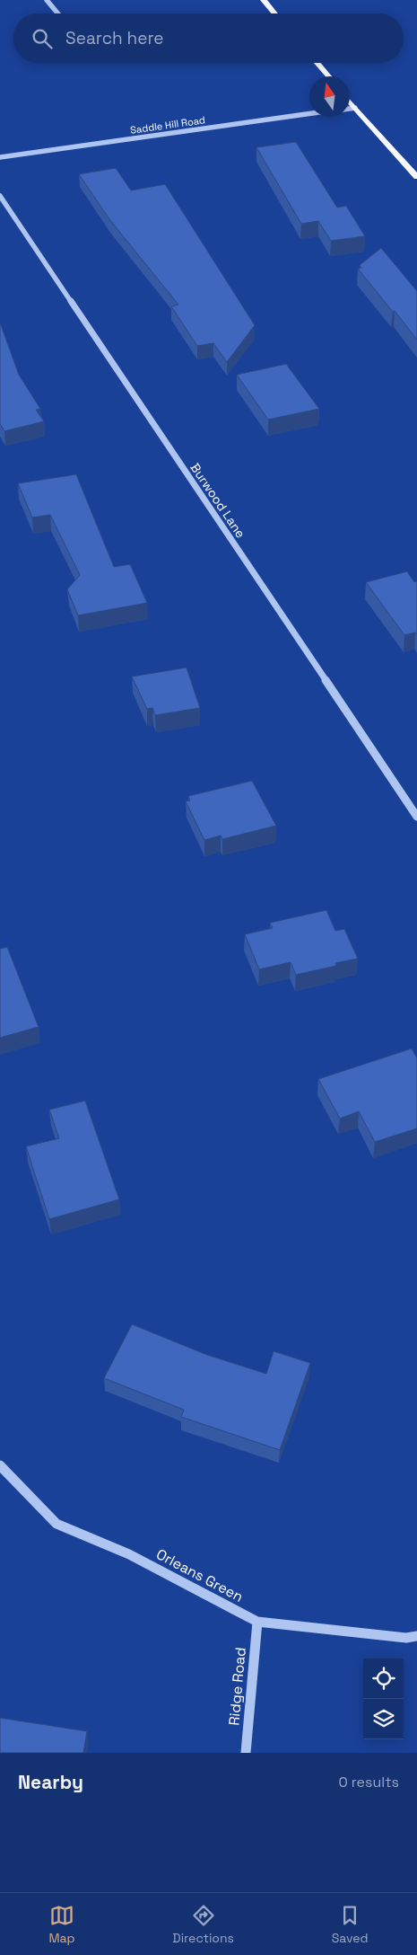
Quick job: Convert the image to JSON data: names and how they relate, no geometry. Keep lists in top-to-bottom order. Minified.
{"streets":{"street":["Saddle Hill Road","Burwood Lane","Orleans Green","Ridge Road"]},"crossings":[["Orleans Green","Ridge Road"]],"north":"top","page":{"search":"Search here","heading":["Nearby","0 results"],"nav":["Map","Directions","Saved"]}}
